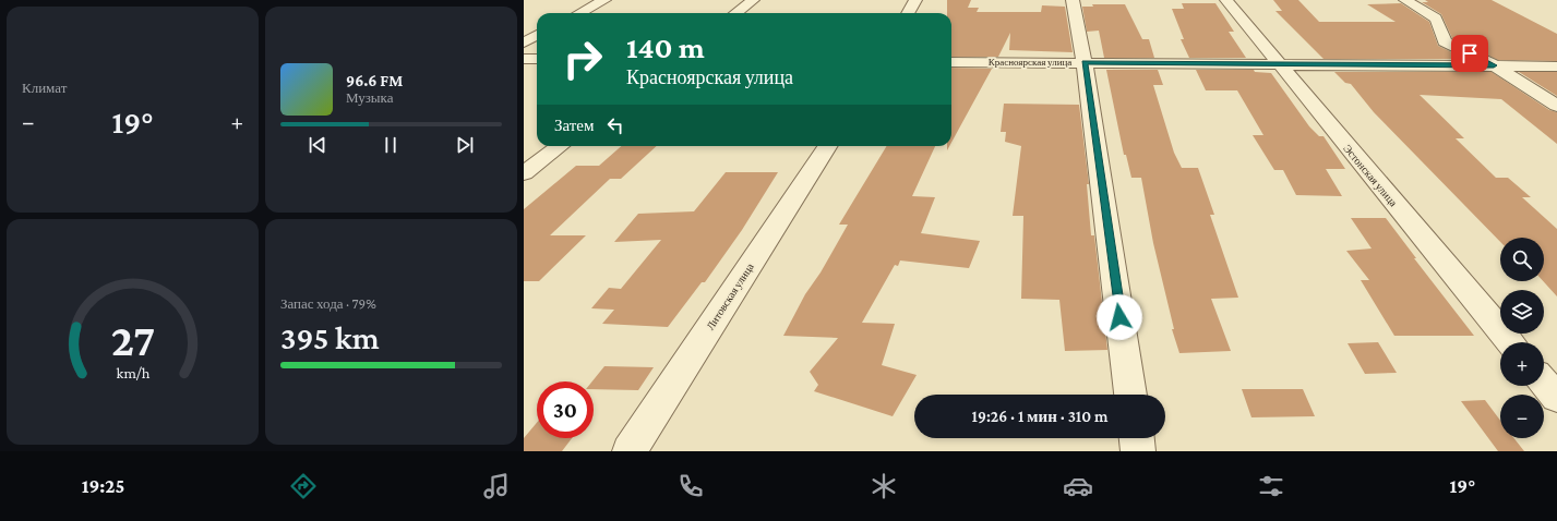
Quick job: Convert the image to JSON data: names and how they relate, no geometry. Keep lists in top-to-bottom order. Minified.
{"streets":{"street":["Красноярская улица","Эстонская улица","Литовская улица"]},"crossings":[["Красноярская улица","Эстонская улица"]],"page":{"tile":["Климат",["Запас хода · 79%","395 km"]],"turn":["140 m","Красноярская улица"],"song":["96.6 FM","Музыка"],"heat":["−","19°","+"],"then":"Затем","map_buttons":["+","−"],"limit":"30","trip":"19:26 · 1 мин · 310 m","tabs":["19:25","19°"],"gauge":["27","km/h"]}}
